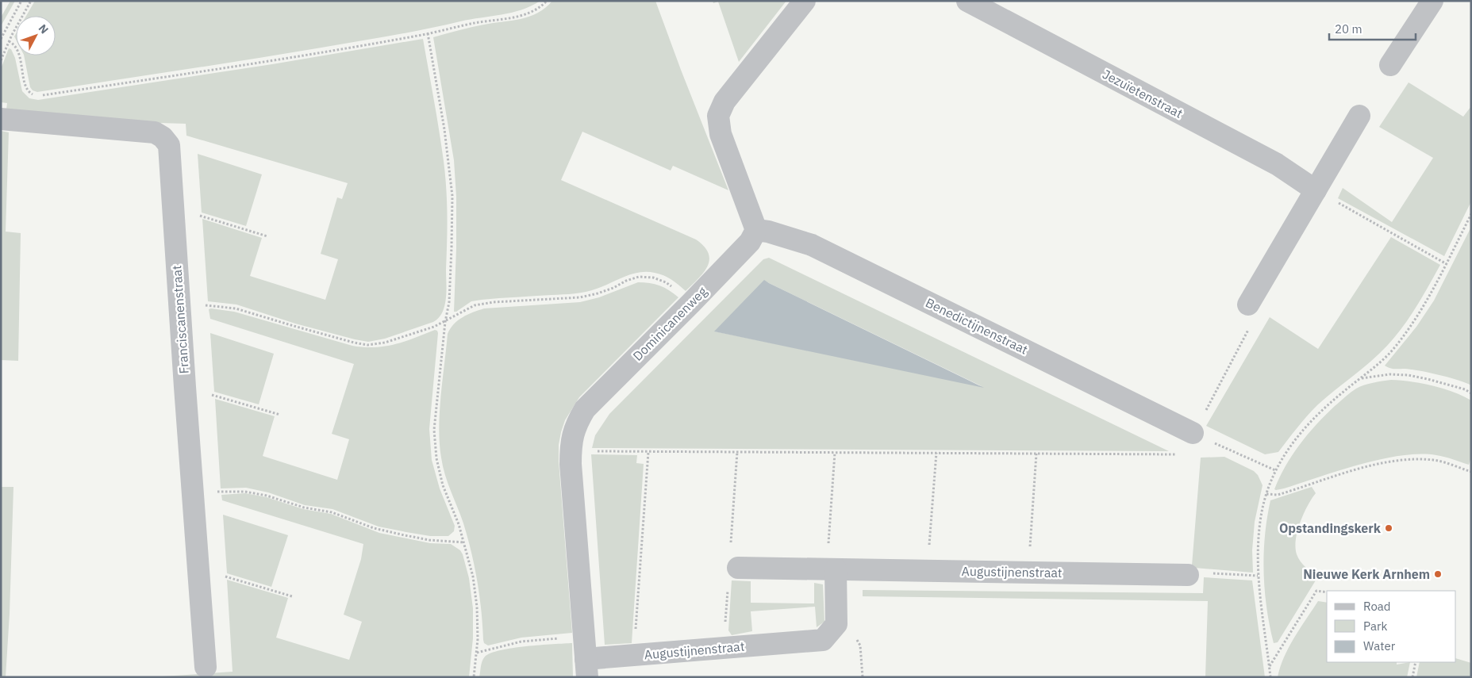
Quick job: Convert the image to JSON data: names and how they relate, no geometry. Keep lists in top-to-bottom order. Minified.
{"streets":{"street":["Jezuïetenstraat","Franciscanenstraat","Dominicanenweg","Benedictijnenstraat","Augustijnenstraat"]},"crossings":[["Dominicanenweg","Benedictijnenstraat"],["Dominicanenweg","Augustijnenstraat"]],"places":["Opstandingskerk","Nieuwe Kerk Arnhem"],"legend":["Road","Park","Water"],"scale_bar":"20 m","north":"top right"}
